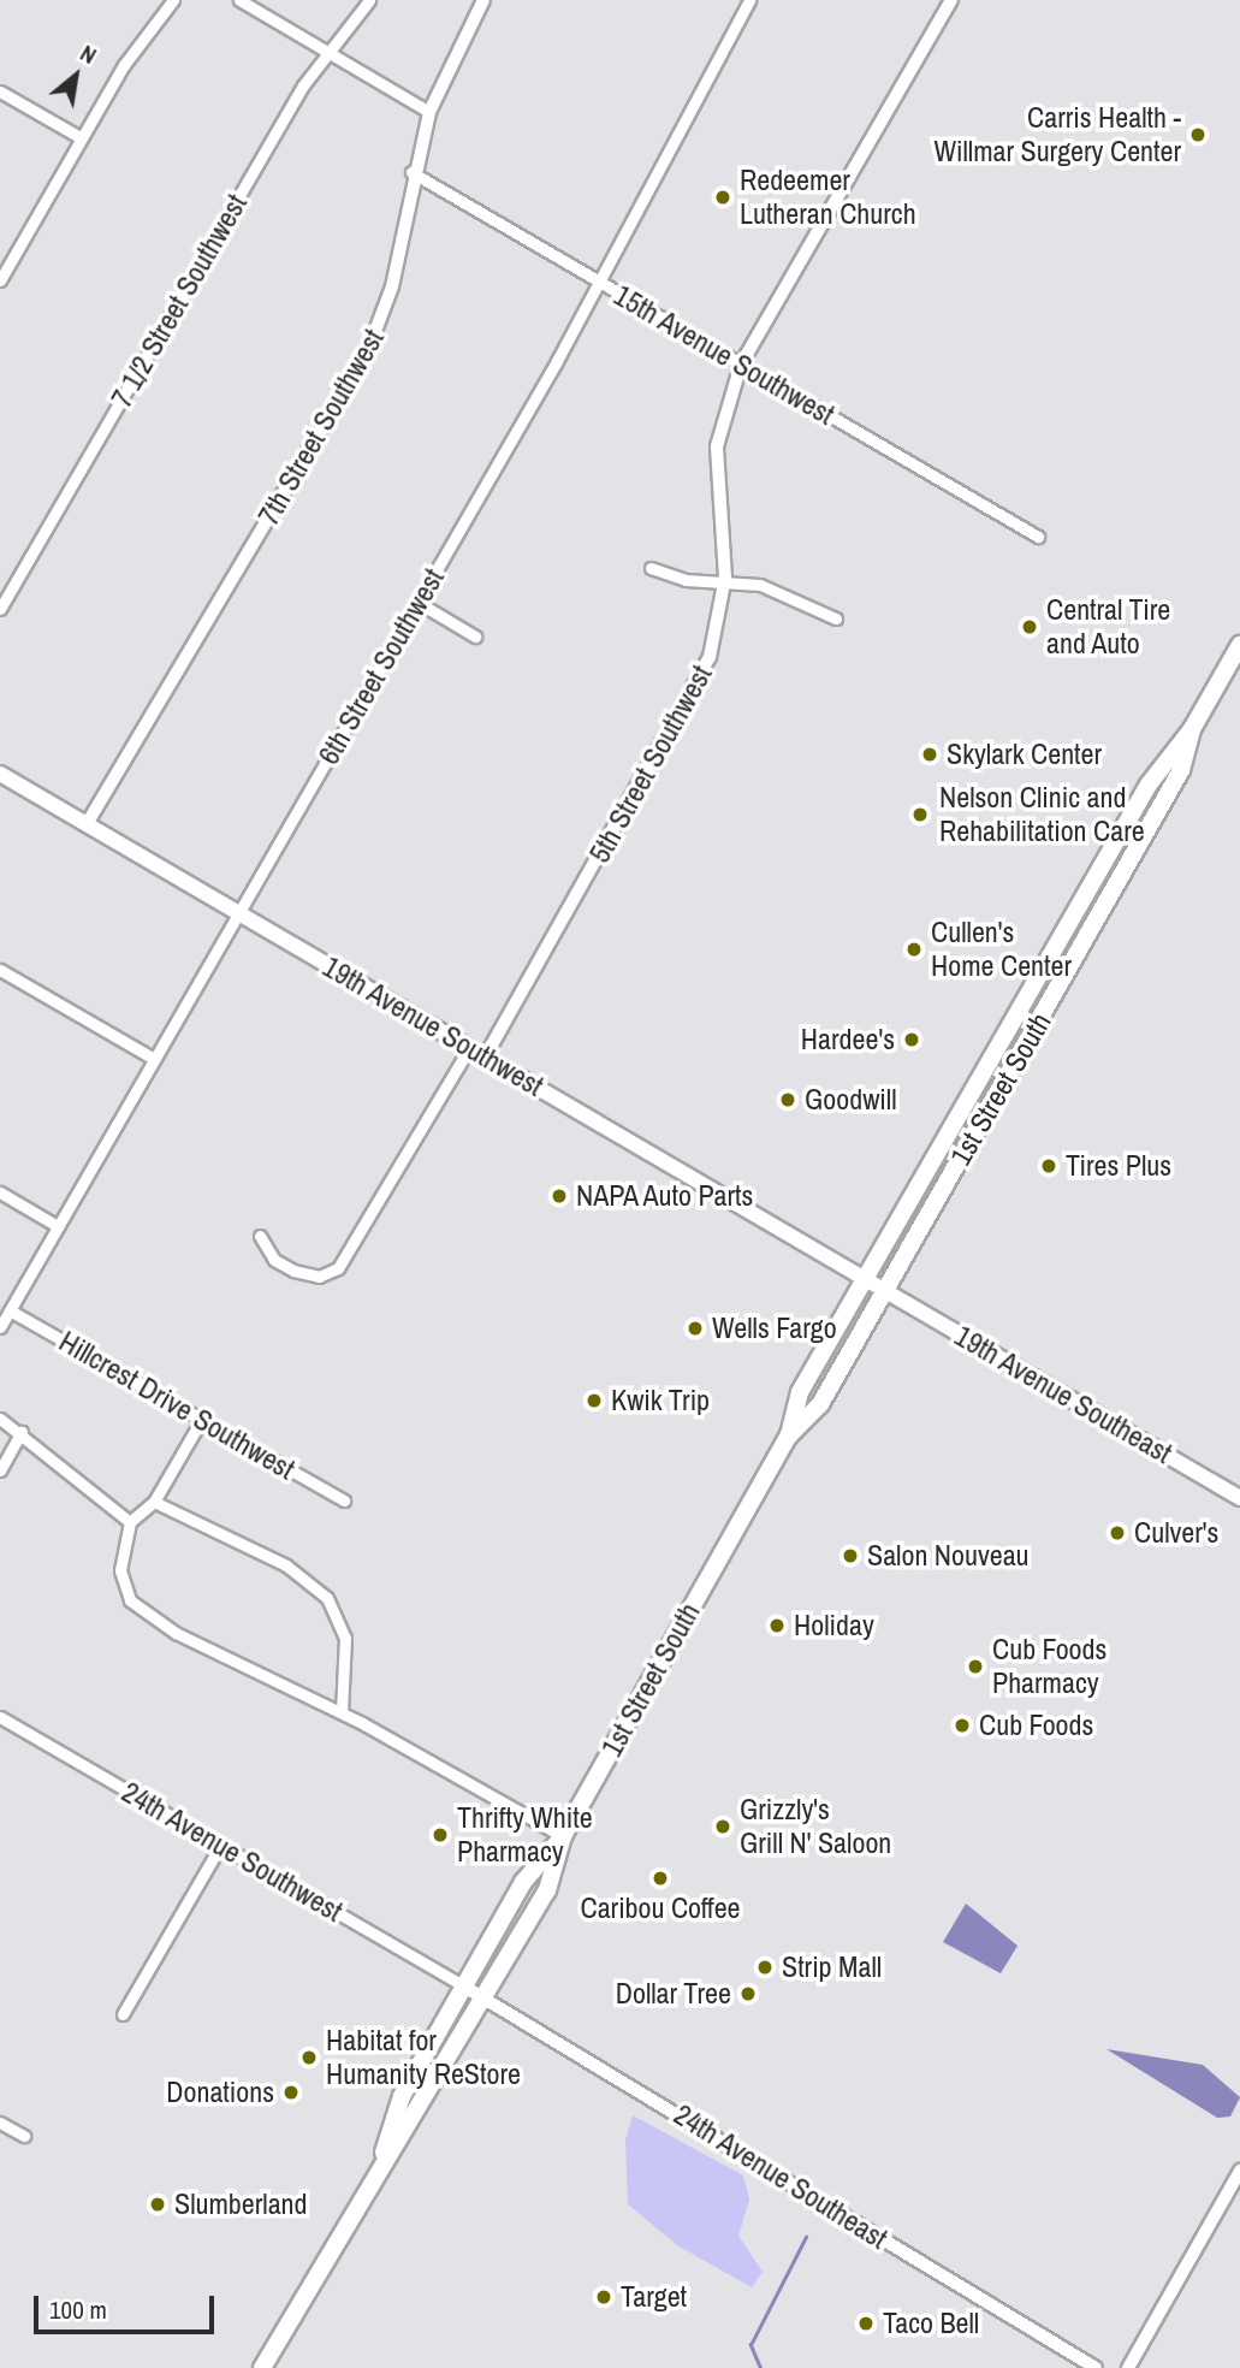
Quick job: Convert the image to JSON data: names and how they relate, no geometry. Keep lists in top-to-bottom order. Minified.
{"streets":{"main road":["19th Avenue Southwest","1st Street South","19th Avenue Southeast"],"street":["7 1/2 Street Southwest","15th Avenue Southwest","7th Street Southwest","6th Street Southwest","5th Street Southwest","Hillcrest Drive Southwest","24th Avenue Southwest","24th Avenue Southeast"]},"crossings":[["15th Avenue Southwest","7th Street Southwest"],["15th Avenue Southwest","6th Street Southwest"],["15th Avenue Southwest","5th Street Southwest"],["7th Street Southwest","19th Avenue Southwest"],["6th Street Southwest","19th Avenue Southwest"],["6th Street Southwest","Hillcrest Drive Southwest"],["5th Street Southwest","19th Avenue Southwest"],["19th Avenue Southwest","1st Street South"],["19th Avenue Southwest","19th Avenue Southeast"],["1st Street South","19th Avenue Southeast"],["1st Street South","24th Avenue Southwest"],["1st Street South","24th Avenue Southeast"],["24th Avenue Southwest","24th Avenue Southeast"]],"places":["Carris Health - Willmar Surgery Center","Redeemer Lutheran Church","Central Tire and Auto","Skylark Center","Nelson Clinic and Rehabilitation Care","Cullen's Home Center","Hardee's","Goodwill","Tires Plus","NAPA Auto Parts","Wells Fargo","Kwik Trip","Culver's","Salon Nouveau","Holiday","Cub Foods Pharmacy","Cub Foods","Grizzly's Grill N' Saloon","Thrifty White Pharmacy","Caribou Coffee","Strip Mall","Dollar Tree","Habitat for Humanity ReStore","Donations","Slumberland","Target","Taco Bell"],"scale_bar":"100 m","north":"top right"}
